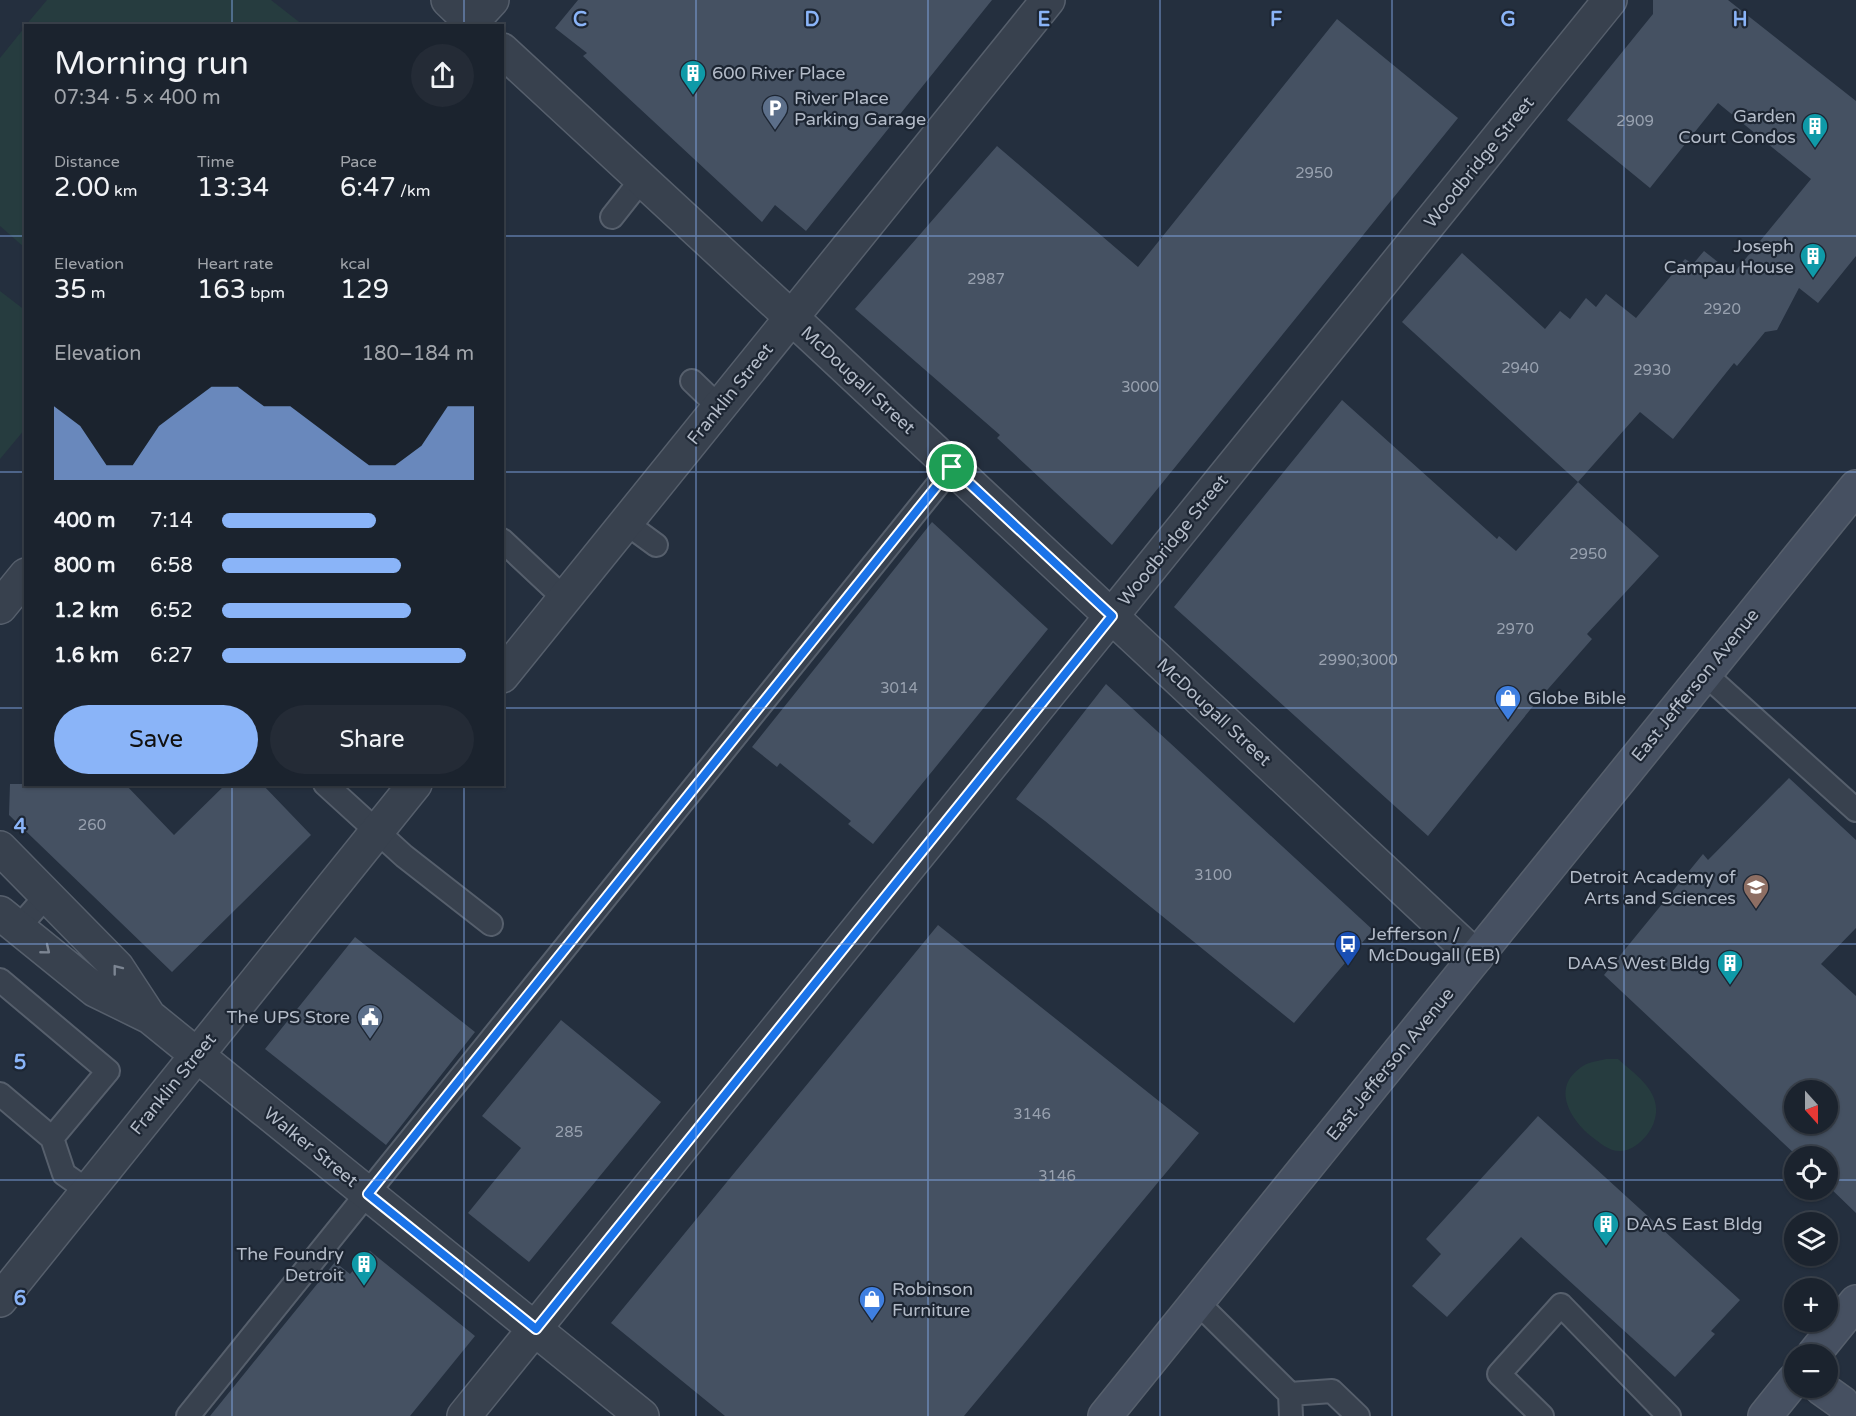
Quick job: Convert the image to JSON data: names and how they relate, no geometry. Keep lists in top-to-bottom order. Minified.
{"streets":{"main road":["East Jefferson Avenue"],"street":["Woodbridge Street","McDougall Street","Franklin Street","Walker Street"]},"crossings":[["Woodbridge Street","McDougall Street"],["Woodbridge Street","Walker Street"],["McDougall Street","Franklin Street"],["McDougall Street","East Jefferson Avenue"],["Franklin Street","Walker Street"]],"places":{"building":["600 River Place","Garden Court Condos","Joseph Campau House","DAAS West Bldg","DAAS East Bldg","The Foundry Detroit"],"parking":["River Place Parking Garage"],"shop":["Globe Bible","Robinson Furniture"],"school or university":["Detroit Academy of Arts and Sciences"],"bus stop":["Jefferson / McDougall (EB)"],"public building":["The UPS Store"]},"house_numbers":["2909","2950","2987","2920","2940","2930","3000","2950","2970","2990;3000","3014","260","3100","3146","285","3146"],"north":"bottom","page":{"heading":["Morning run","07:34 · 5 × 400 m"],"stats":[["Distance","2.00 km"],["Time","13:34"],["Pace","6:47 /km"],["Elevation","35 m"],["Heart rate","163 bpm"],["kcal","129"]],"chart":["Elevation","180–184 m"],"list":[{"name":"400 m","note":"7:14"},{"name":"800 m","note":"6:58"},{"name":"1.2 km","note":"6:52"},{"name":"1.6 km","note":"6:27"}],"buttons":["Save","Share"],"map_buttons":["+","−"]},"grid":{"columns":["C","D","E","F","G","H"],"rows":["4","5","6"]}}
